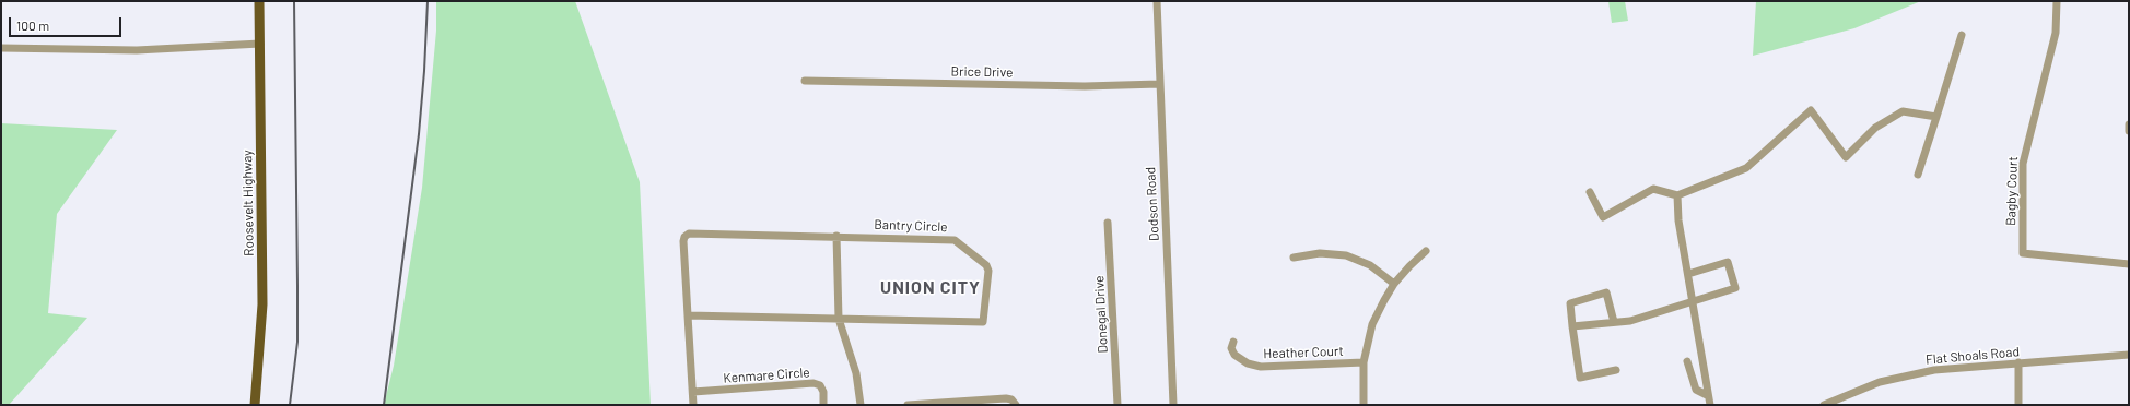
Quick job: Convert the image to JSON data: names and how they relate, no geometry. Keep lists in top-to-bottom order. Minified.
{"streets":{"main road":["Roosevelt Highway"],"street":["Brice Drive","Bagby Court","Dodson Road","Bantry Circle","Donegal Drive","Heather Court","Flat Shoals Road","Kenmare Circle"]},"crossings":[["Brice Drive","Dodson Road"]],"districts":["UNION CITY"],"scale_bar":"100 m"}
